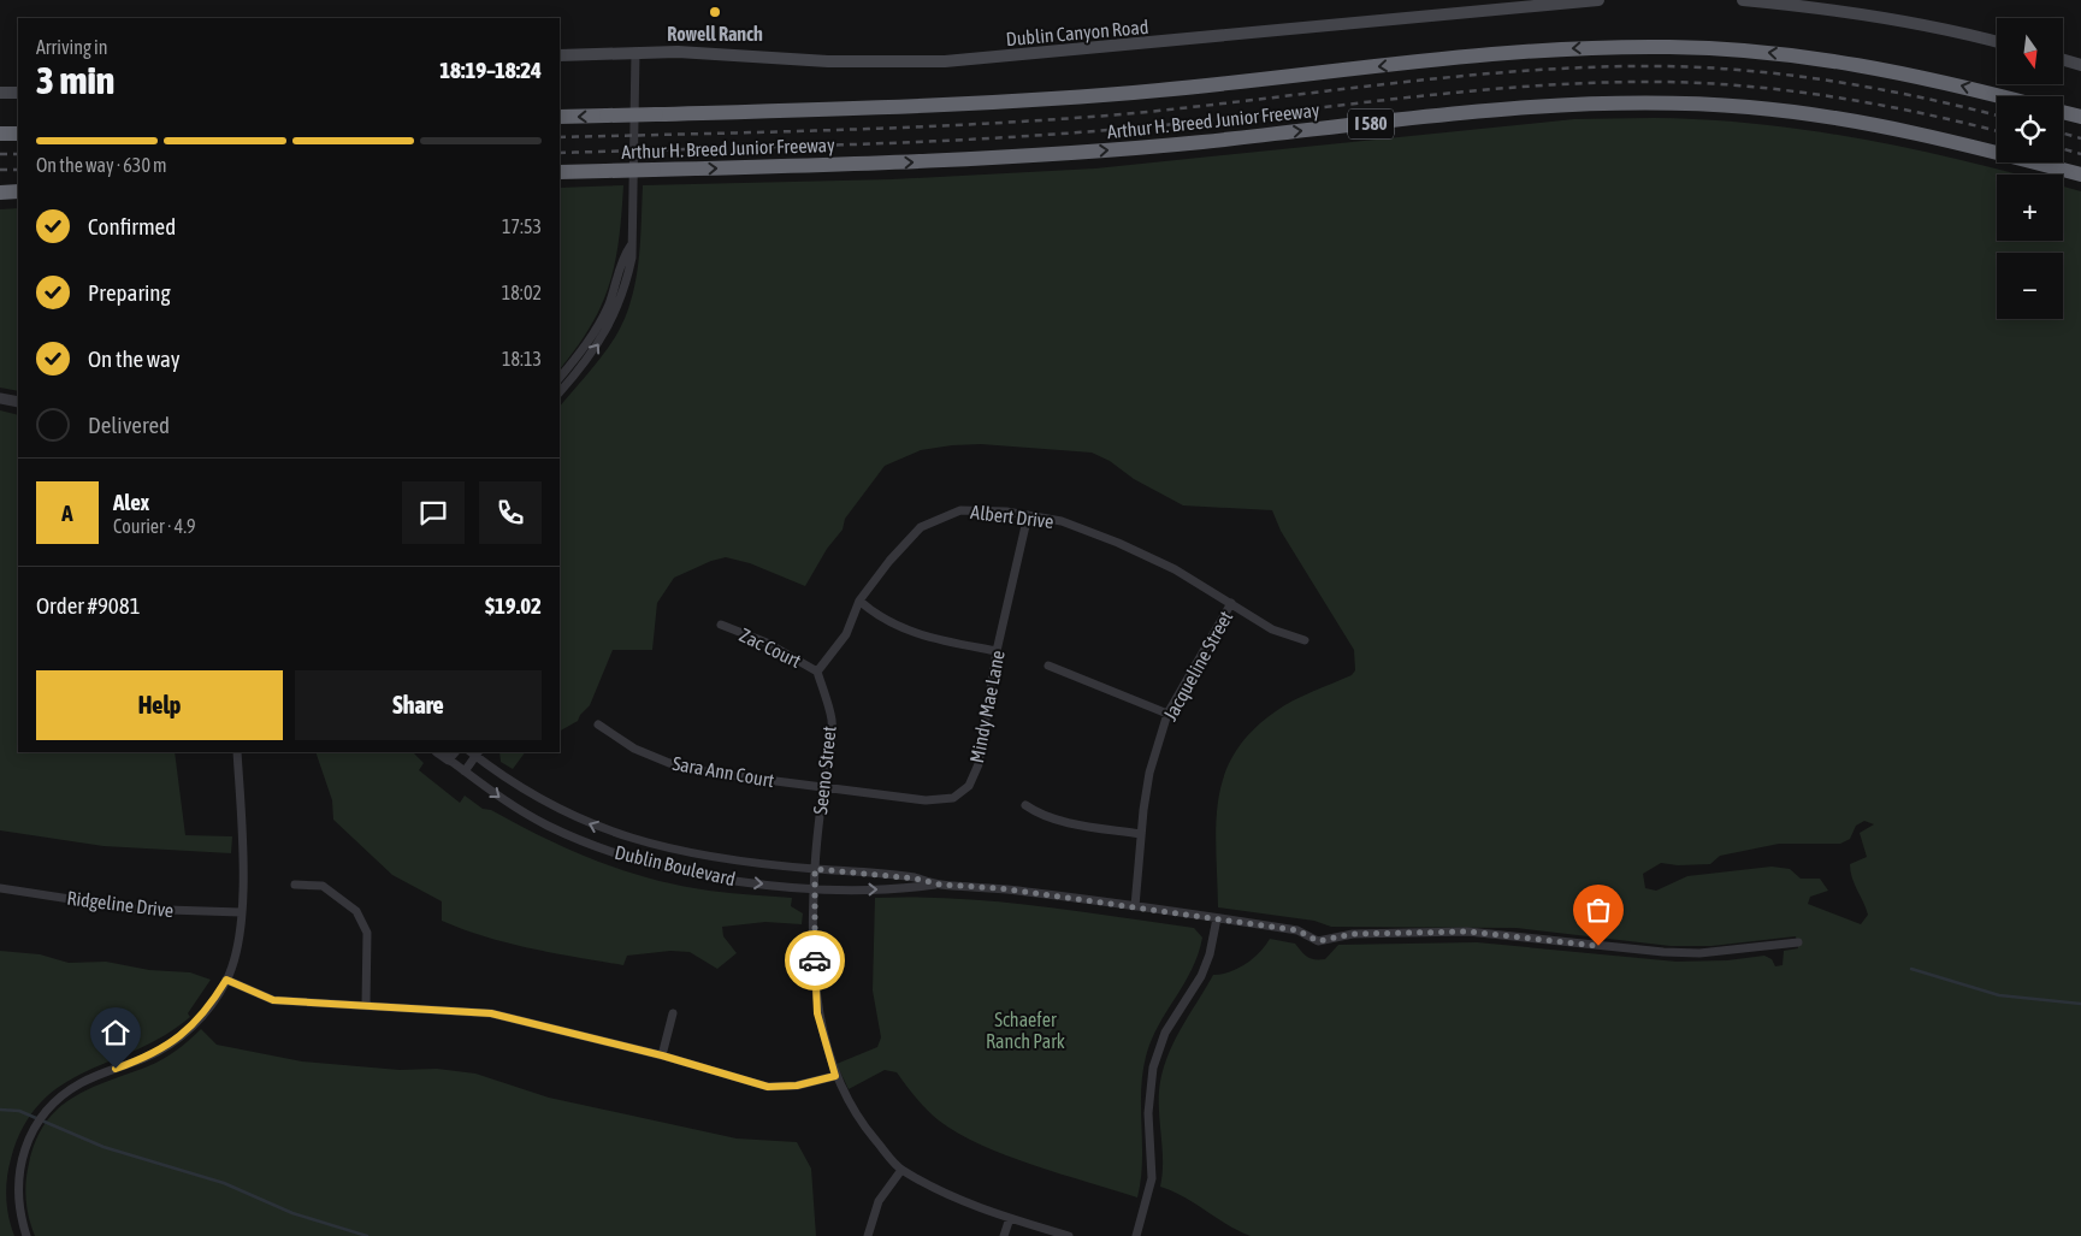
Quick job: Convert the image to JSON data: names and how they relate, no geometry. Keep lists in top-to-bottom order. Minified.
{"streets":{"highway":["Arthur H. Breed Junior Freeway","I 580"],"main road":["Dublin Canyon Road"],"street":["Albert Drive","Zac Court","Jacqueline Street","Mindy Mae Lane","Seeno Street","Sara Ann Court","Dublin Boulevard","Ridgeline Drive"]},"crossings":[["Albert Drive","Zac Court"],["Albert Drive","Jacqueline Street"],["Albert Drive","Mindy Mae Lane"],["Albert Drive","Seeno Street"],["Zac Court","Seeno Street"],["Jacqueline Street","Dublin Boulevard"],["Mindy Mae Lane","Seeno Street"],["Mindy Mae Lane","Sara Ann Court"],["Seeno Street","Sara Ann Court"],["Seeno Street","Dublin Boulevard"]],"parks":["Schaefer Ranch Park"],"places":["Rowell Ranch"],"north":"bottom","page":{"map_buttons":["+","−"],"heading":["3 min","Arriving in","18:19–18:24"],"panel":["Alex","Courier · 4.9","Order #9081","$19.02"],"bar":"On the way · 630 m","list":[["Confirmed","17:53"],["Preparing","18:02"],["On the way","18:13"],"Delivered"],"round":"A","buttons":["Help","Share"]}}
